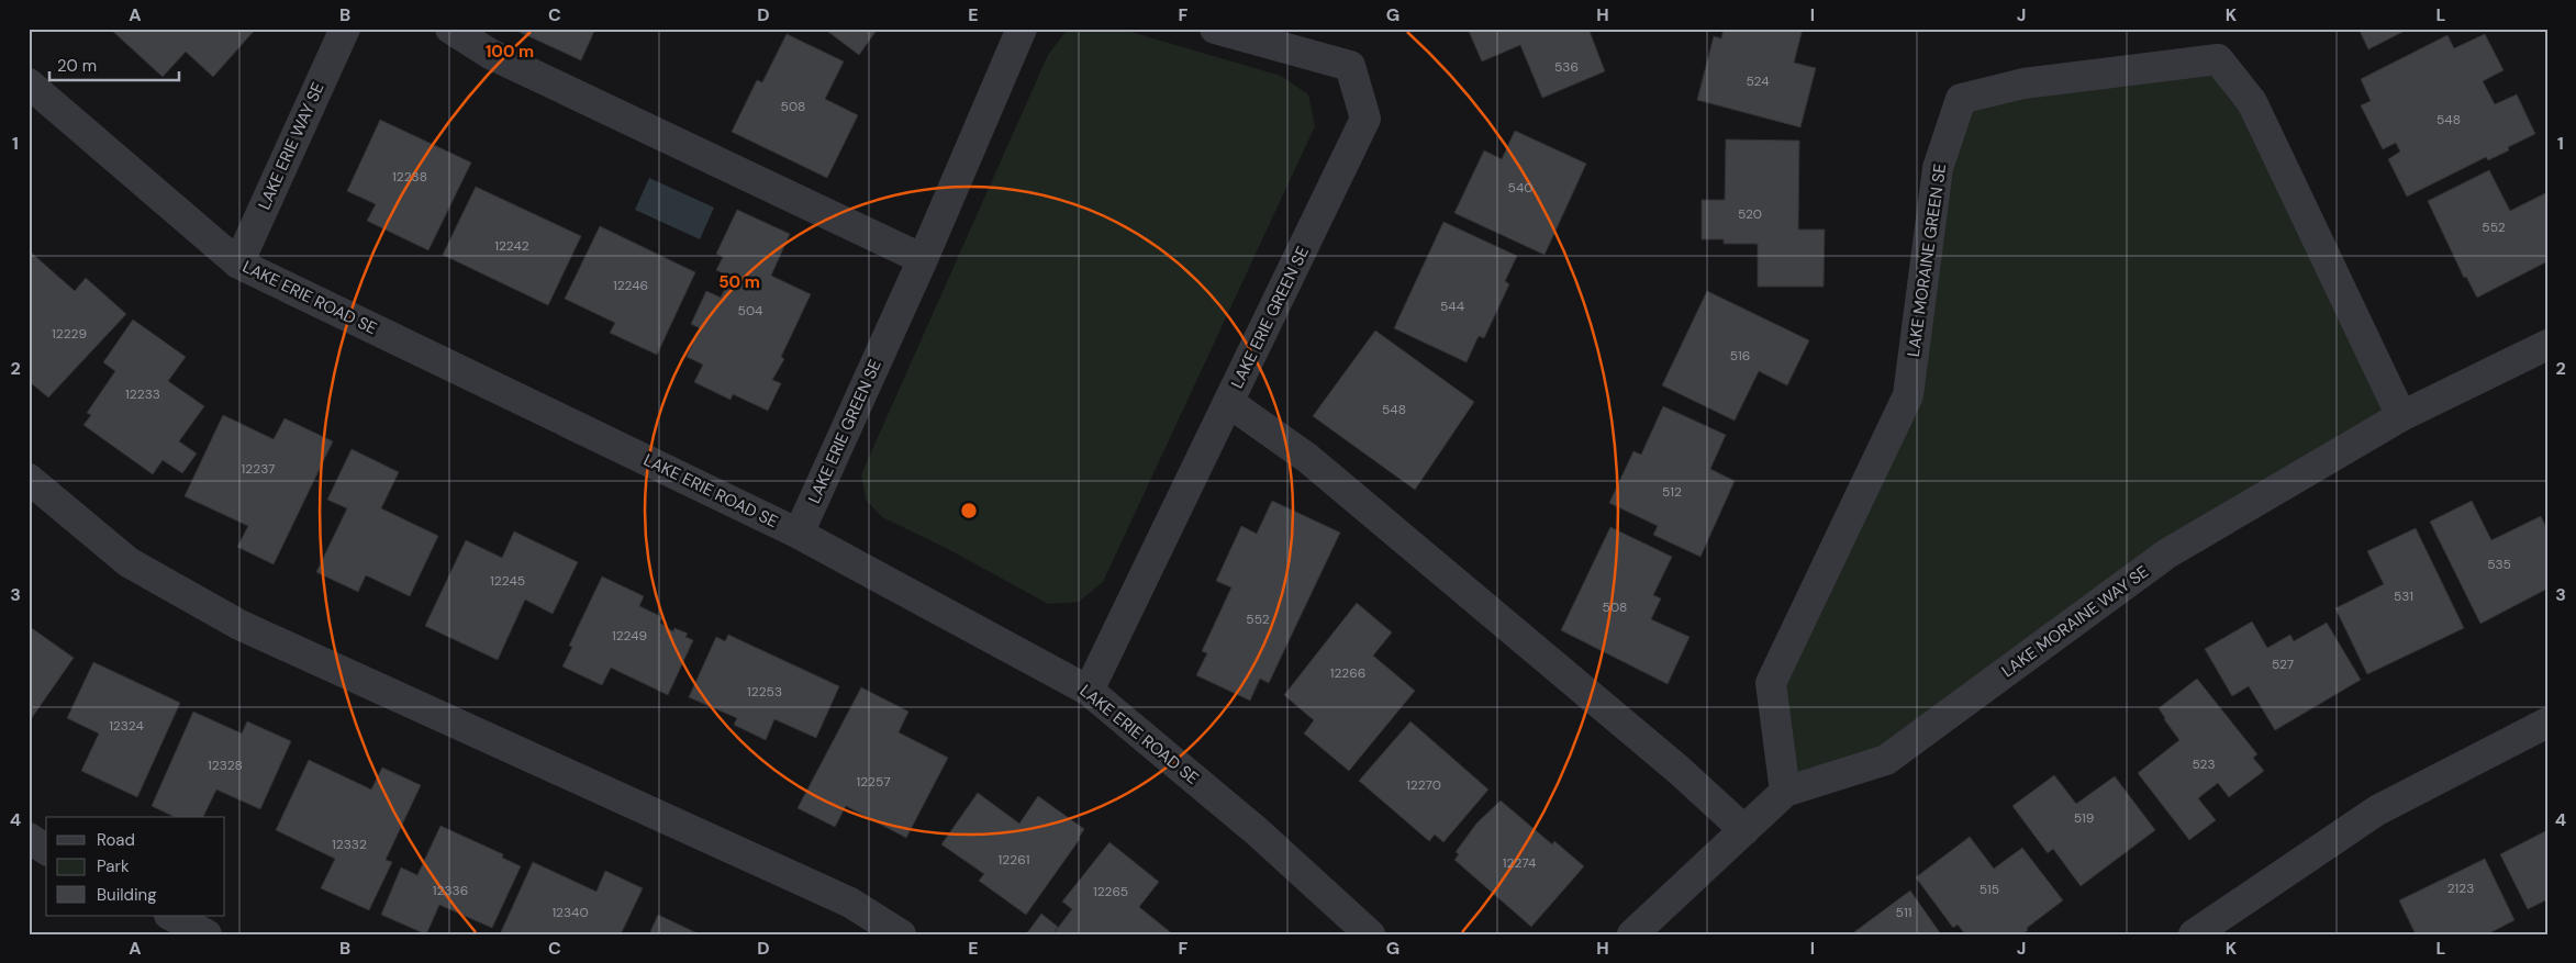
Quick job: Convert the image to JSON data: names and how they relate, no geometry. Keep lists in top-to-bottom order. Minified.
{"streets":{"street":["LAKE ERIE WAY SE","LAKE MORAINE GREEN SE","LAKE ERIE ROAD SE","LAKE ERIE GREEN SE","LAKE MORAINE WAY SE"]},"crossings":[["LAKE ERIE WAY SE","LAKE ERIE ROAD SE"],["LAKE MORAINE GREEN SE","LAKE MORAINE WAY SE"],["LAKE ERIE ROAD SE","LAKE ERIE GREEN SE"]],"house_numbers":["536","524","508","548","12238","540","520","552","12242","12246","544","504","12229","516","12233","548","12237","512","535","12245","531","508","552","12249","527","12266","12253","12324","523","12328","12257","12270","519","12332","12261","12274","2123","515","12336","12265","12340","511"],"legend":["Road","Park","Building"],"scale_bar":"20 m","grid":{"columns":["A","B","C","D","E","F","G","H","I","J","K","L"],"rows":["1","2","3","4"]},"rings":["100 m","50 m"]}
